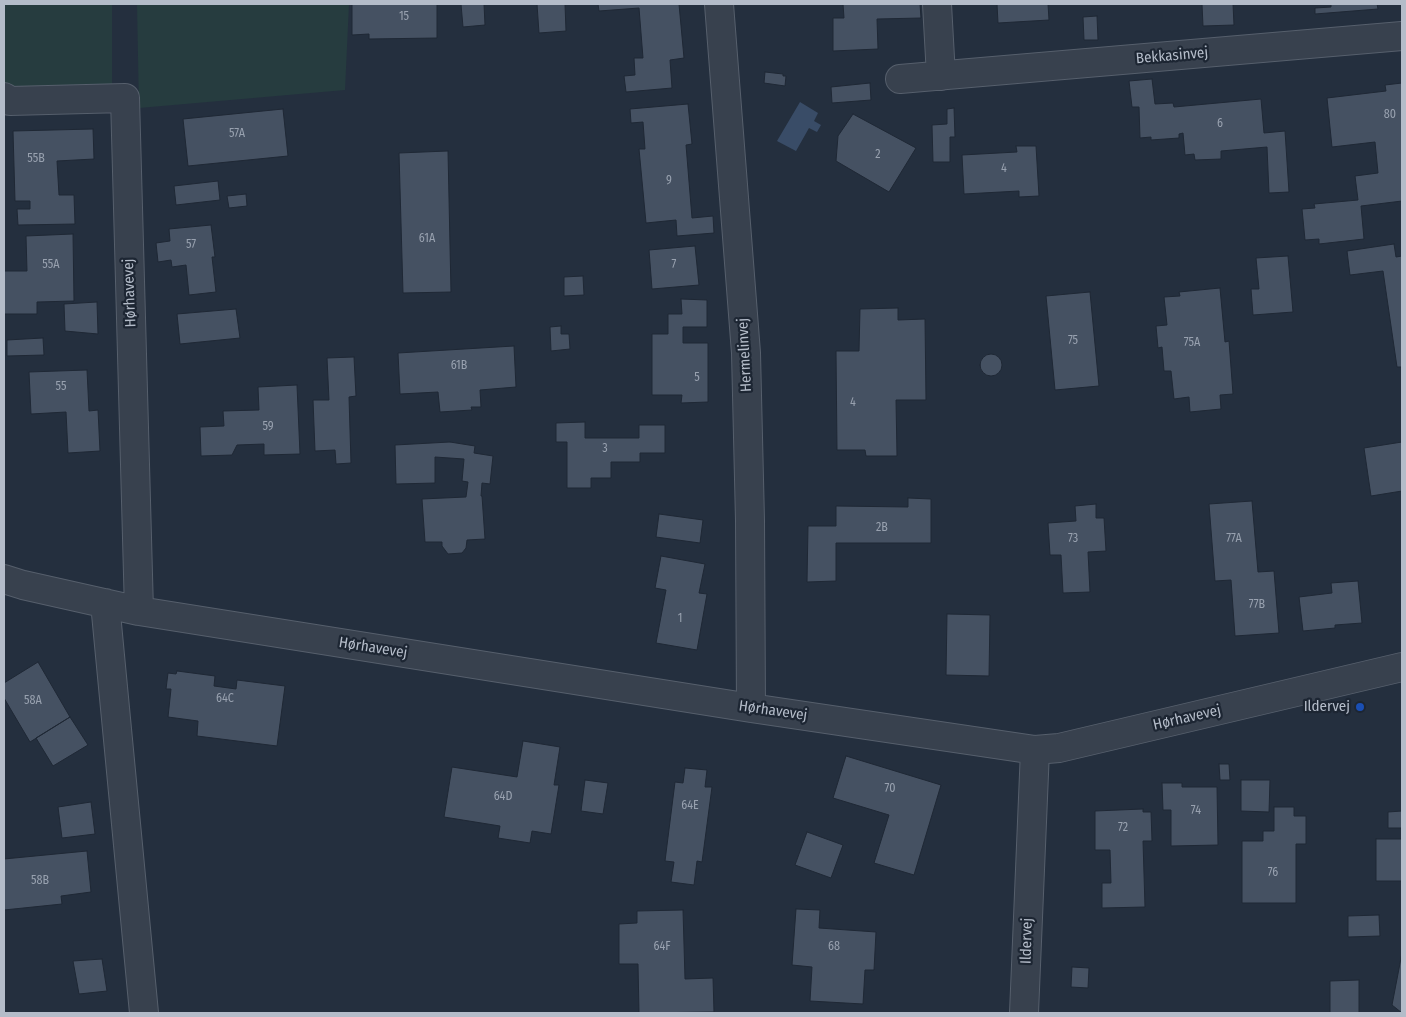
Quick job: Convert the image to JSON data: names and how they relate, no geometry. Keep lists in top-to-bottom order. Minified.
{"streets":{"street":["Bekkasinvej","Hørhavevej","Hermelinvej","Ildervej"]},"crossings":[["Hørhavevej","Hermelinvej"],["Hørhavevej","Ildervej"]],"places":["Ildervej"],"house_numbers":["15","80","6","57A","2","55B","4","9","61A","57","55A","7","75","75A","61B","5","55","4","59","3","2B","73","77A","77B","1","64C","58A","70","64D","64E","74","72","76","58B","64F","68"]}
